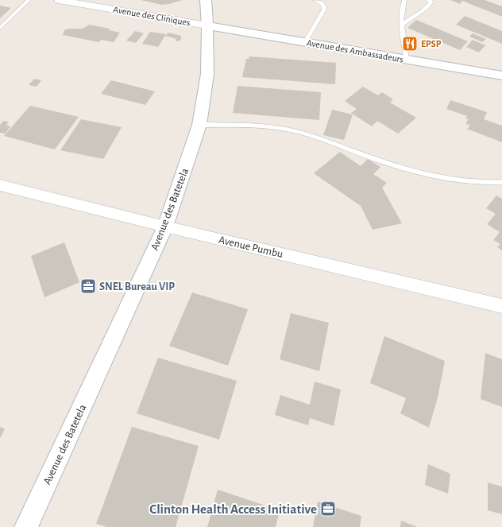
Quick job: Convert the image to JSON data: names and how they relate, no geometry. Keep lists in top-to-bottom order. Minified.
{"streets":{"street":["Avenue des Cliniques","Avenue des Ambassadeurs","Avenue des Batetela","Avenue Pumbu"]},"crossings":[["Avenue des Cliniques","Avenue des Ambassadeurs"],["Avenue des Cliniques","Avenue des Batetela"],["Avenue des Ambassadeurs","Avenue des Batetela"],["Avenue des Batetela","Avenue Pumbu"]],"places":{"restaurant":["EPSP"],"office":["SNEL Bureau VIP","Clinton Health Access Initiative"]}}
